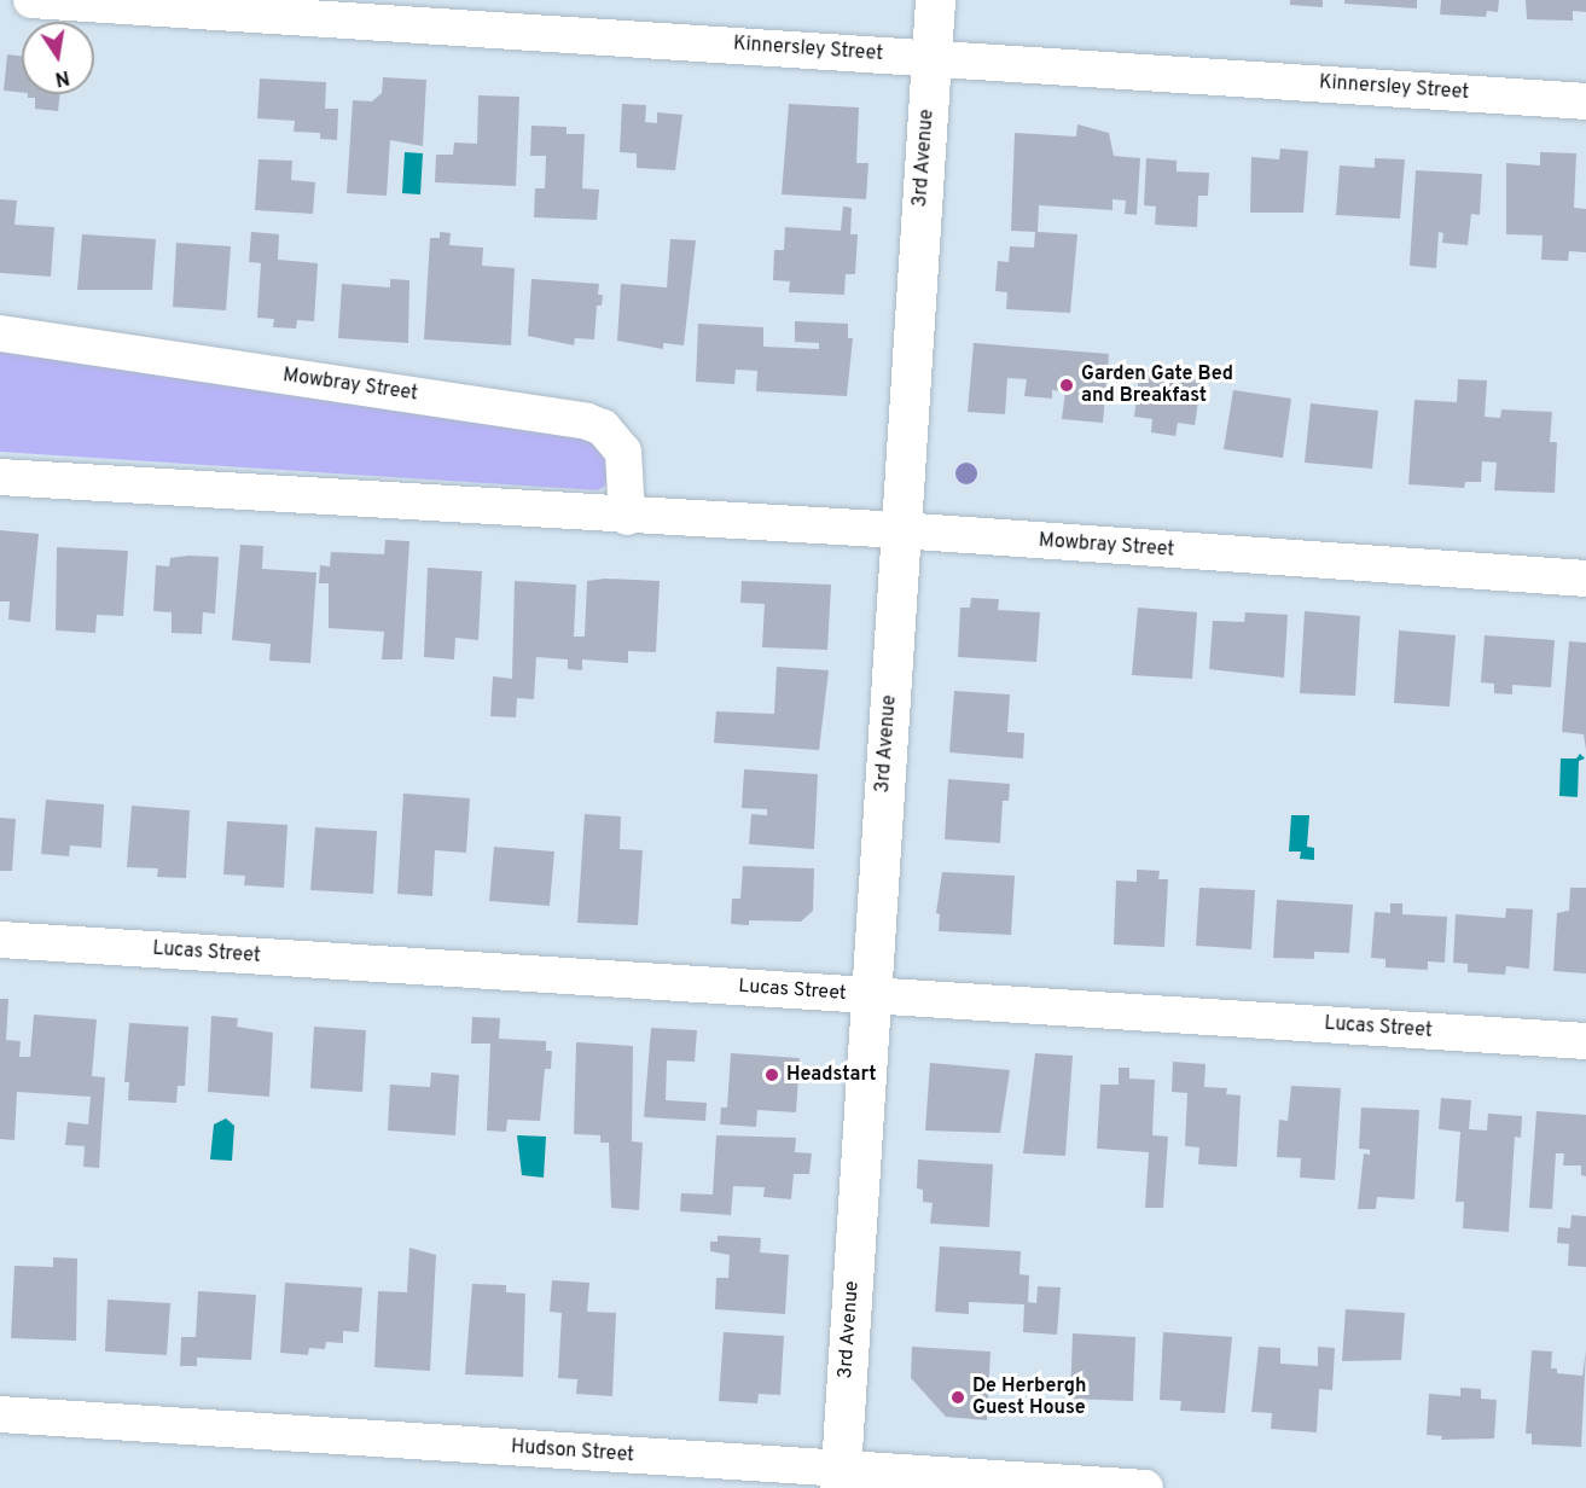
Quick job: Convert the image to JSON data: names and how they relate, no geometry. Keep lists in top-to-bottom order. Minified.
{"streets":{"street":["Kinnersley Street","3rd Avenue","Mowbray Street","Lucas Street","Hudson Street"]},"crossings":[["Kinnersley Street","3rd Avenue"],["3rd Avenue","Mowbray Street"],["3rd Avenue","Lucas Street"],["3rd Avenue","Hudson Street"]],"places":["Garden Gate Bed and Breakfast","Headstart","De Herbergh Guest House"],"north":"bottom"}
